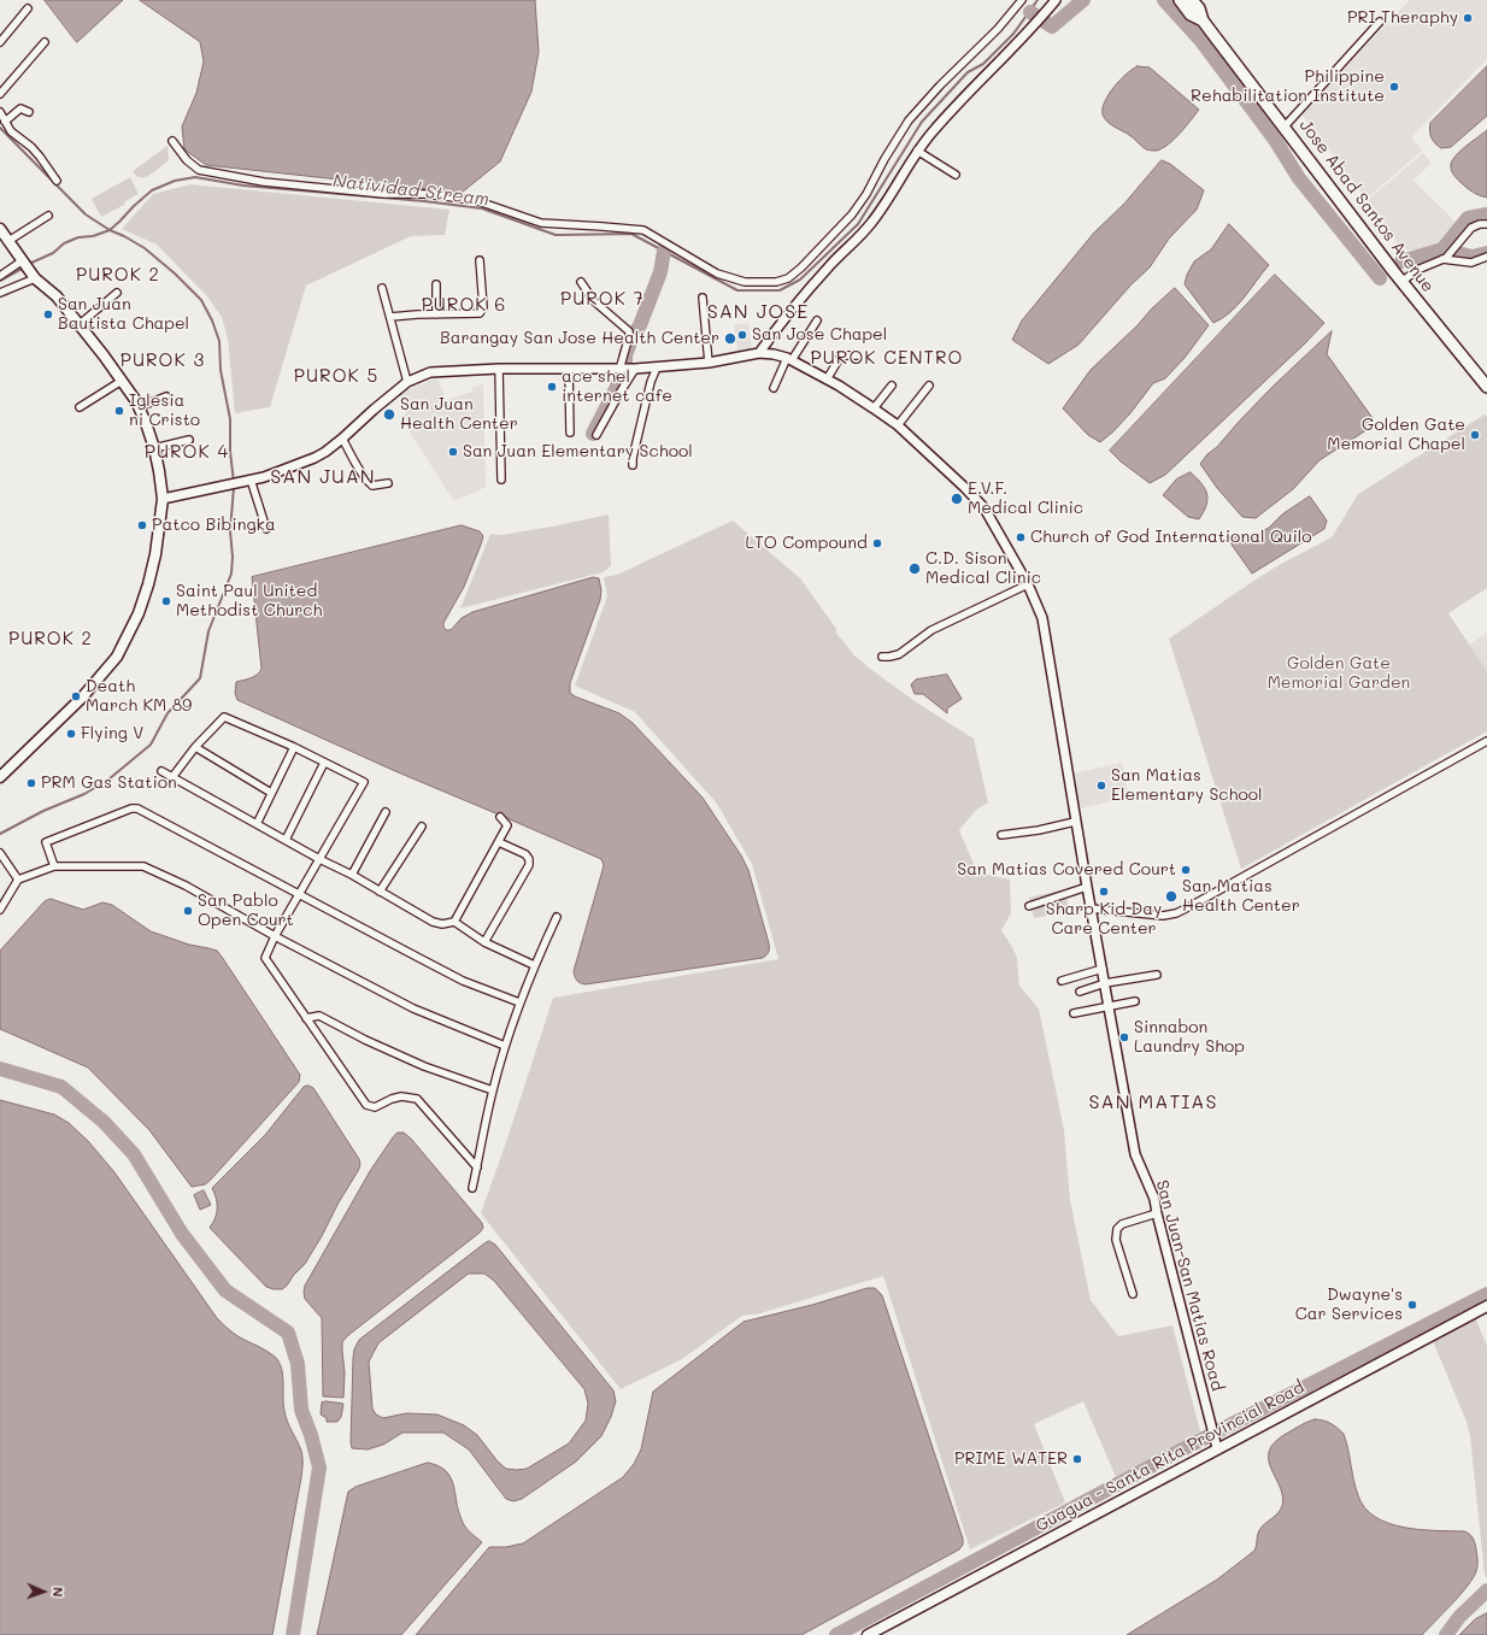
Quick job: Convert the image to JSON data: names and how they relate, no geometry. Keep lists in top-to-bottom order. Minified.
{"streets":{"highway":["Jose Abad Santos Avenue"],"main road":["Guagua - Santa Rita Provincial Road"],"street":["San Juan-San Matias Road"]},"crossings":[["San Juan-San Matias Road","Guagua - Santa Rita Provincial Road"]],"districts":["PUROK 2","PUROK 7","PUROK 6","SAN JOSE","PUROK CENTRO","PUROK 3","PUROK 5","PUROK 4","SAN JUAN","PUROK 2","SAN MATIAS"],"water":["Natividad Stream"],"parks":["Golden Gate Memorial Garden"],"places":["PRI Theraphy","Philippine Rehabilitation Institute","San Juan Bautista Chapel","San Jose Chapel","Barangay San Jose Health Center","ace shel internet cafe","Iglesia ni Cristo","San Juan Health Center","Golden Gate Memorial Chapel","San Juan Elementary School","E.V.F. Medical Clinic","Patco Bibingka","Church of God International Quilo","LTO Compound","C.D. Sison Medical Clinic","Saint Paul United Methodist Church","Death March KM 89","Flying V","PRM Gas Station","San Matias Elementary School","San Matias Covered Court","Sharp Kid Day Care Center","San Matias Health Center","San Pablo Open Court","Sinnabon Laundry Shop","Dwayne's Car Services","PRIME WATER"],"north":"right"}
